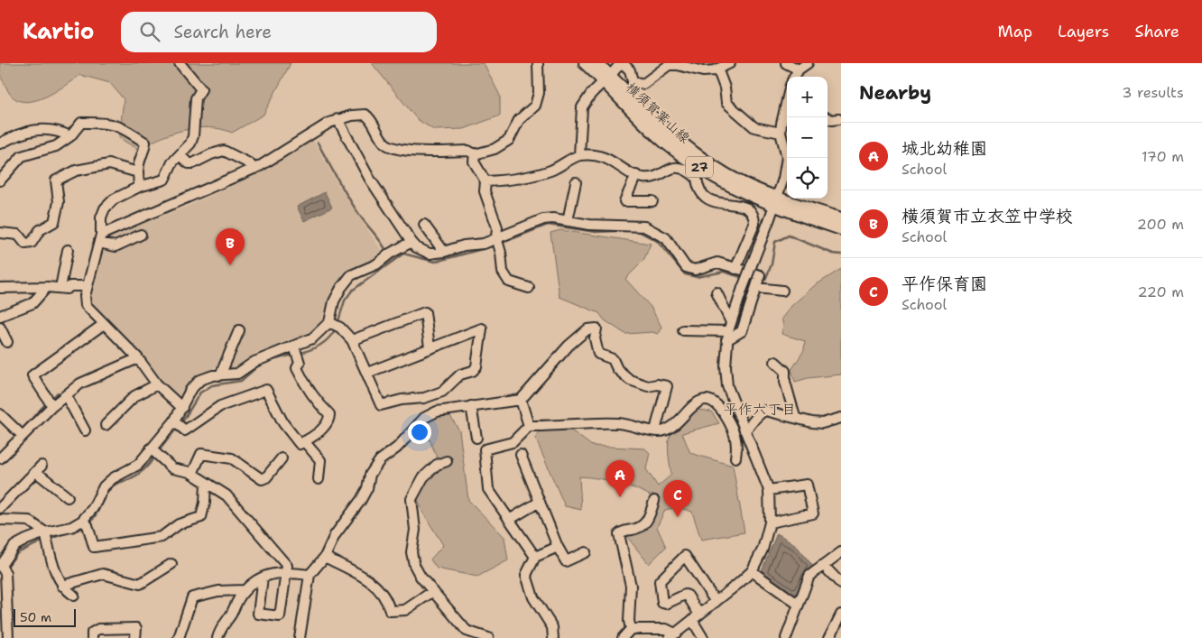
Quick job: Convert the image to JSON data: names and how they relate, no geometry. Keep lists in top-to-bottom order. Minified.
{"streets":{"main road":["横須賀葉山線","27"]},"districts":["平作六丁目"],"scale_bar":"50 m","page":{"header":"Kartio","search":"Search here","nav":["Map","Layers","Share"],"heading":["Nearby","3 results"],"map_buttons":["+","−"],"list":[{"mark":"A","name":"城北幼稚園","note":"School","value":"170 m"},{"mark":"B","name":"横須賀市立衣笠中学校","note":"School","value":"200 m"},{"mark":"C","name":"平作保育園","note":"School","value":"220 m"}],"pins":["B","A","C"],"scale":"50 m"}}
